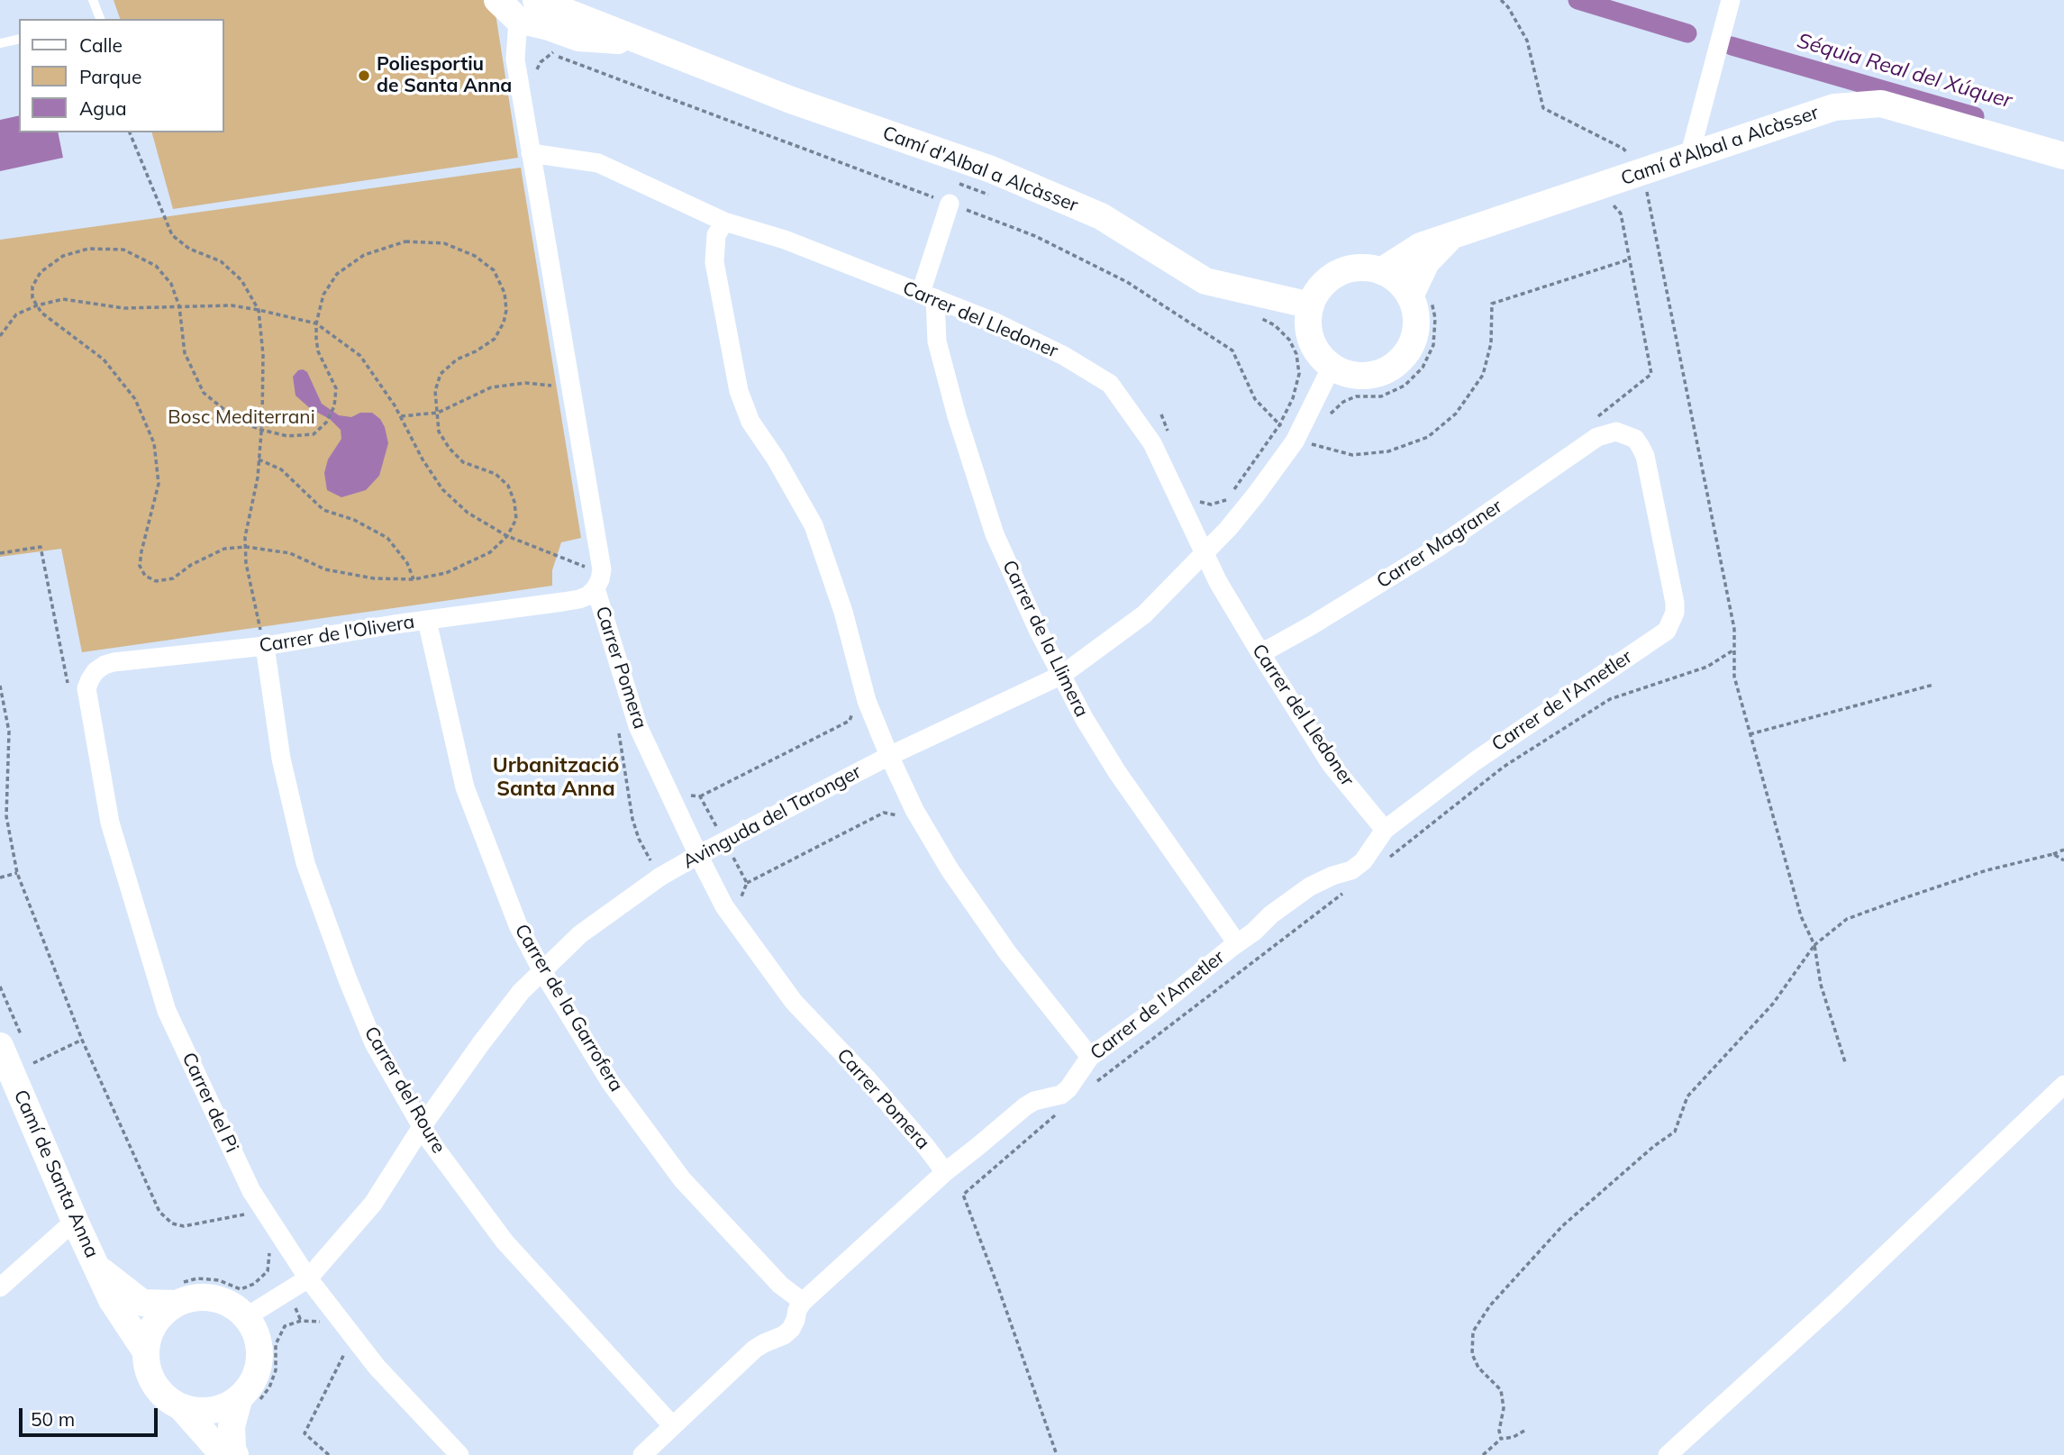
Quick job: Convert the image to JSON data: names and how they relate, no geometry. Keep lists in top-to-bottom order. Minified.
{"streets":{"street":["Camí d'Albal a Alcàsser","Carrer del Lledoner","Carrer Magraner","Carrer de l'Olivera","Carrer de la Llimera","Carrer Pomera","Carrer de l'Ametler","Avinguda del Taronger","Carrer de la Garrofera","Carrer del Roure","Carrer del Pi","Camí de Santa Anna"]},"crossings":[["Camí d'Albal a Alcàsser","Carrer Pomera"],["Camí d'Albal a Alcàsser","Avinguda del Taronger"],["Carrer del Lledoner","Carrer Magraner"],["Carrer del Lledoner","Carrer de la Llimera"],["Carrer del Lledoner","Carrer Pomera"],["Carrer del Lledoner","Carrer de l'Ametler"],["Carrer del Lledoner","Avinguda del Taronger"],["Carrer Magraner","Carrer de l'Ametler"],["Carrer de l'Olivera","Carrer Pomera"],["Carrer de l'Olivera","Carrer de la Garrofera"],["Carrer de l'Olivera","Carrer del Roure"],["Carrer de l'Olivera","Carrer del Pi"],["Carrer de la Llimera","Carrer de l'Ametler"],["Carrer de la Llimera","Avinguda del Taronger"],["Carrer Pomera","Carrer de l'Ametler"],["Carrer Pomera","Avinguda del Taronger"],["Carrer de l'Ametler","Carrer de la Garrofera"],["Carrer de l'Ametler","Carrer del Roure"],["Avinguda del Taronger","Carrer de la Garrofera"],["Avinguda del Taronger","Carrer del Roure"],["Avinguda del Taronger","Carrer del Pi"],["Avinguda del Taronger","Camí de Santa Anna"]],"districts":["Urbanització Santa Anna"],"water":["Séquia Real del Xúquer"],"parks":["Bosc Mediterrani"],"places":["Poliesportiu de Santa Anna"],"legend":["Calle","Parque","Agua"],"scale_bar":"50 m"}
